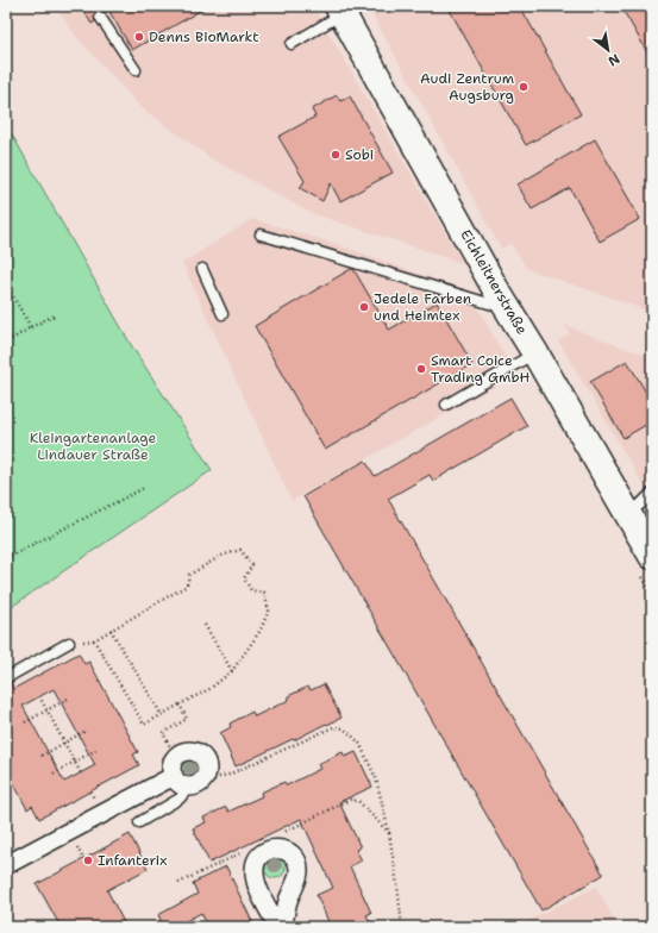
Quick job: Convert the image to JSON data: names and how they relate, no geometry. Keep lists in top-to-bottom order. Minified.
{"streets":{"main road":["Eichleitnerstraße"]},"parks":["Kleingartenanlage Lindauer Straße"],"places":["Denns BioMarkt","Audi Zentrum Augsburg","Sobi","Jedele Farben und Heimtex","Smart Coice Trading GmbH","Infanterix"],"north":"bottom right"}
